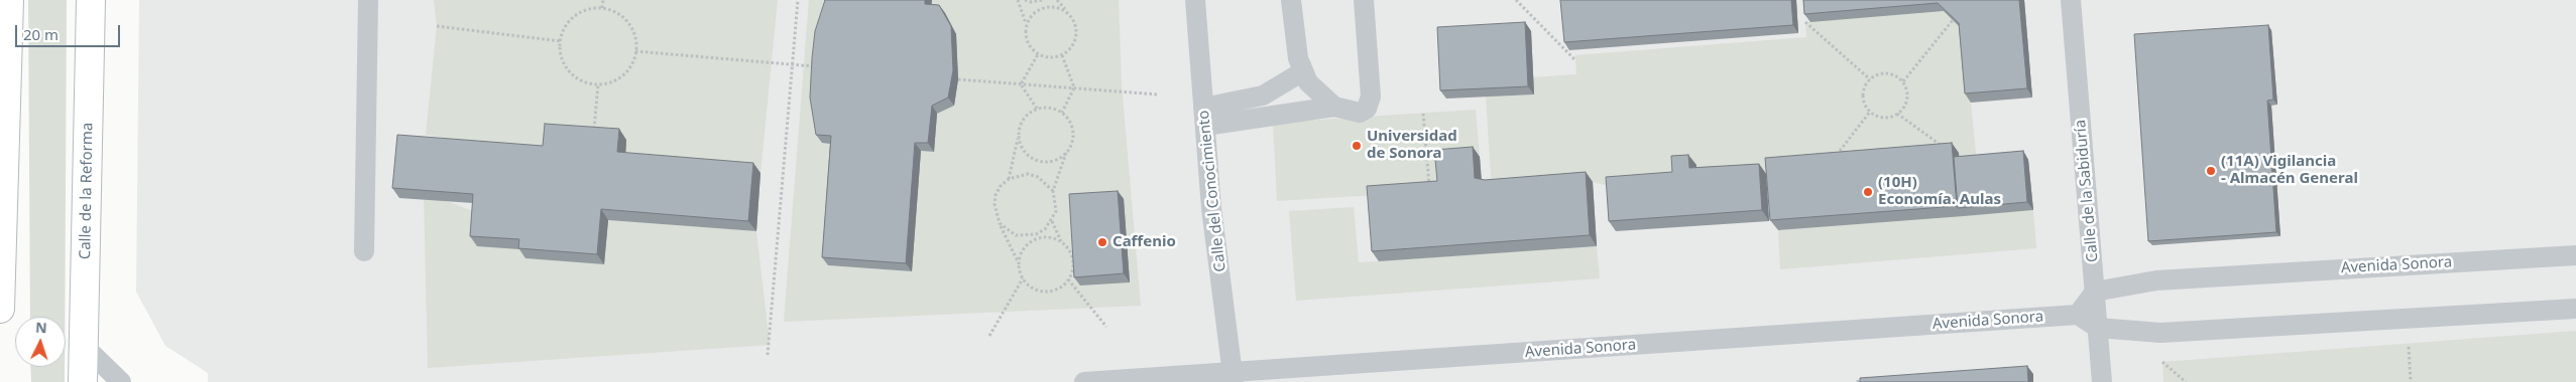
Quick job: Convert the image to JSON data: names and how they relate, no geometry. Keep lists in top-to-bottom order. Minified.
{"streets":{"main road":["Calle de la Reforma"],"lane":["Calle del Conocimiento","Calle de la Sabiduría","Avenida Sonora"]},"crossings":[["Calle del Conocimiento","Avenida Sonora"],["Calle de la Sabiduría","Avenida Sonora"]],"places":["Universidad de Sonora","(11A) Vigilancia - Almacén General","(10H) Economía. Aulas","Caffenio"],"scale_bar":"20 m","north":"top"}
